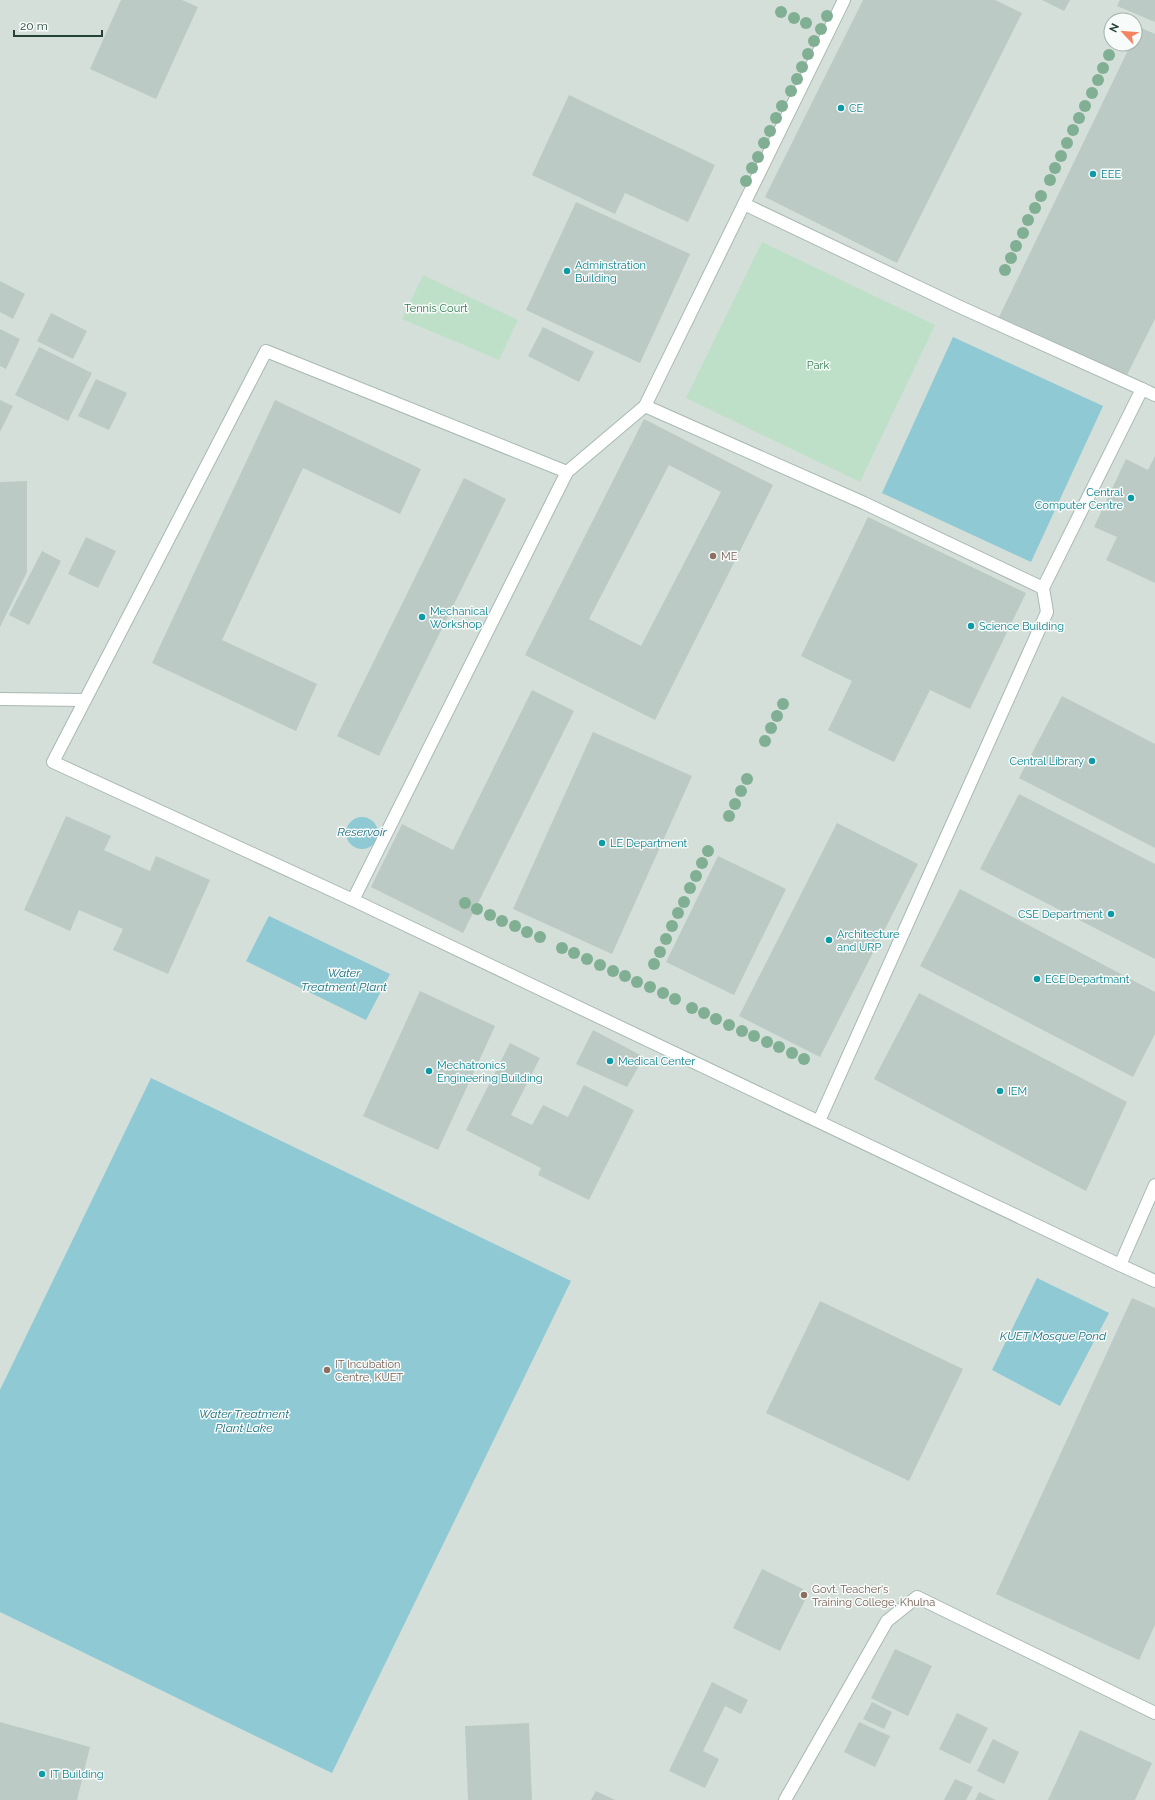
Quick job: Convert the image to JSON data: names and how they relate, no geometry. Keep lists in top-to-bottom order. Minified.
{"water":["Reservoir","Water Treatment Plant","KUET Mosque Pond","Water Treatment Plant Lake"],"parks":["Tennis Court","Park"],"places":["CE","EEE","Adminstration Building","Central Computer Centre","ME","Mechanical Workshop","Science Building","Central Library","LE Department","CSE Department","Architecture and URP","ECE Departmant","Medical Center","Mechatronics Engineering Building","IEM","IT Incubation Centre, KUET","Govt. Teacher's Training College, Khulna","IT Building"],"scale_bar":"20 m","north":"top left"}
